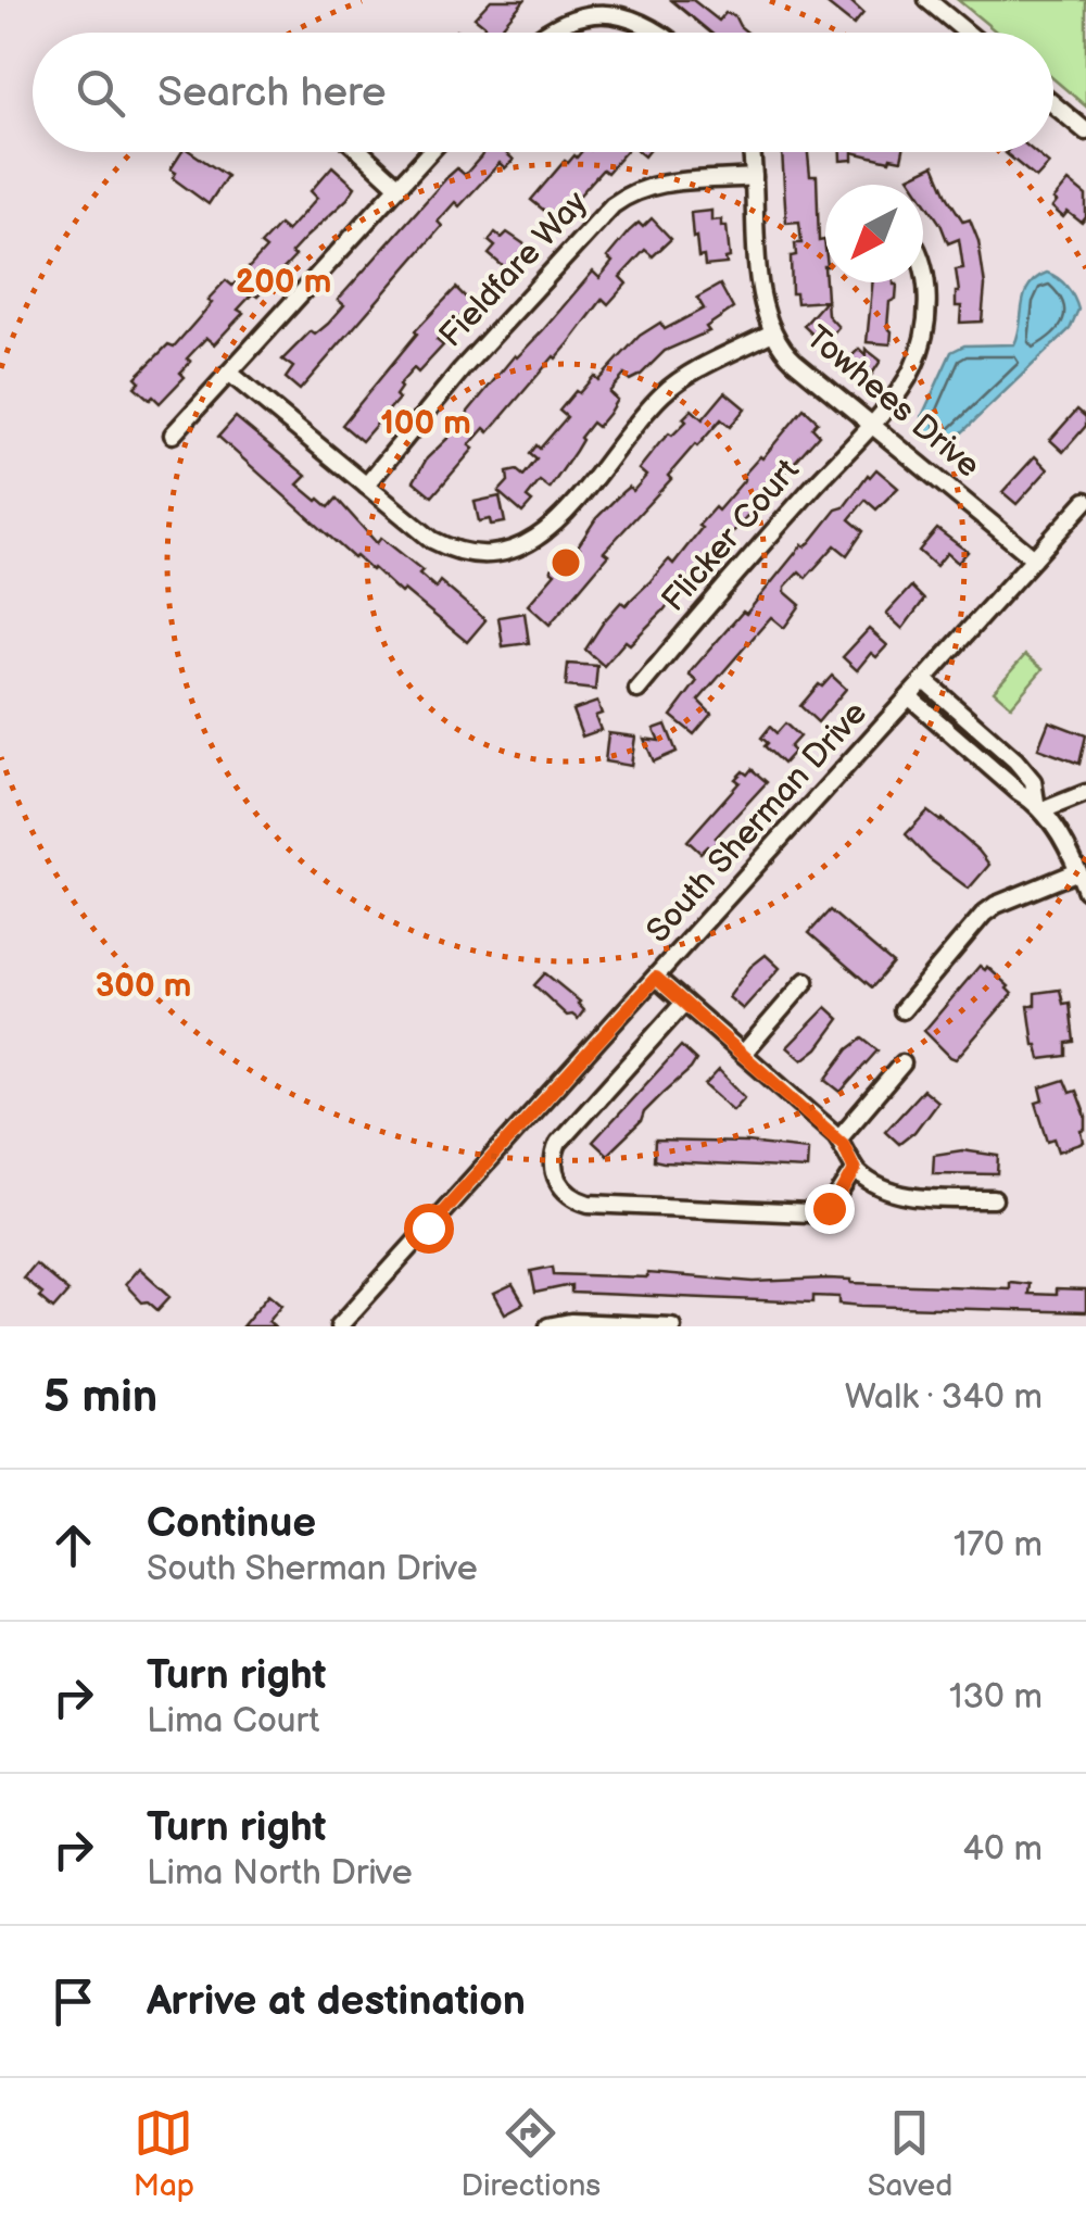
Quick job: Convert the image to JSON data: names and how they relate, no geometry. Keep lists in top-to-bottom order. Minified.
{"streets":{"street":["Fieldfare Way","Towhees Drive","Flicker Court","South Sherman Drive"]},"crossings":[["Fieldfare Way","Towhees Drive"],["Towhees Drive","Flicker Court"],["Towhees Drive","South Sherman Drive"]],"north":"bottom left","page":{"search":"Search here","heading":["5 min","Walk · 340 m"],"list":[["Continue","South Sherman Drive","170 m"],["Turn right","Lima Court","130 m"],["Turn right","Lima North Drive","40 m"],"Arrive at destination"],"nav":["Map","Directions","Saved"]},"rings":["200 m","100 m","300 m"]}
